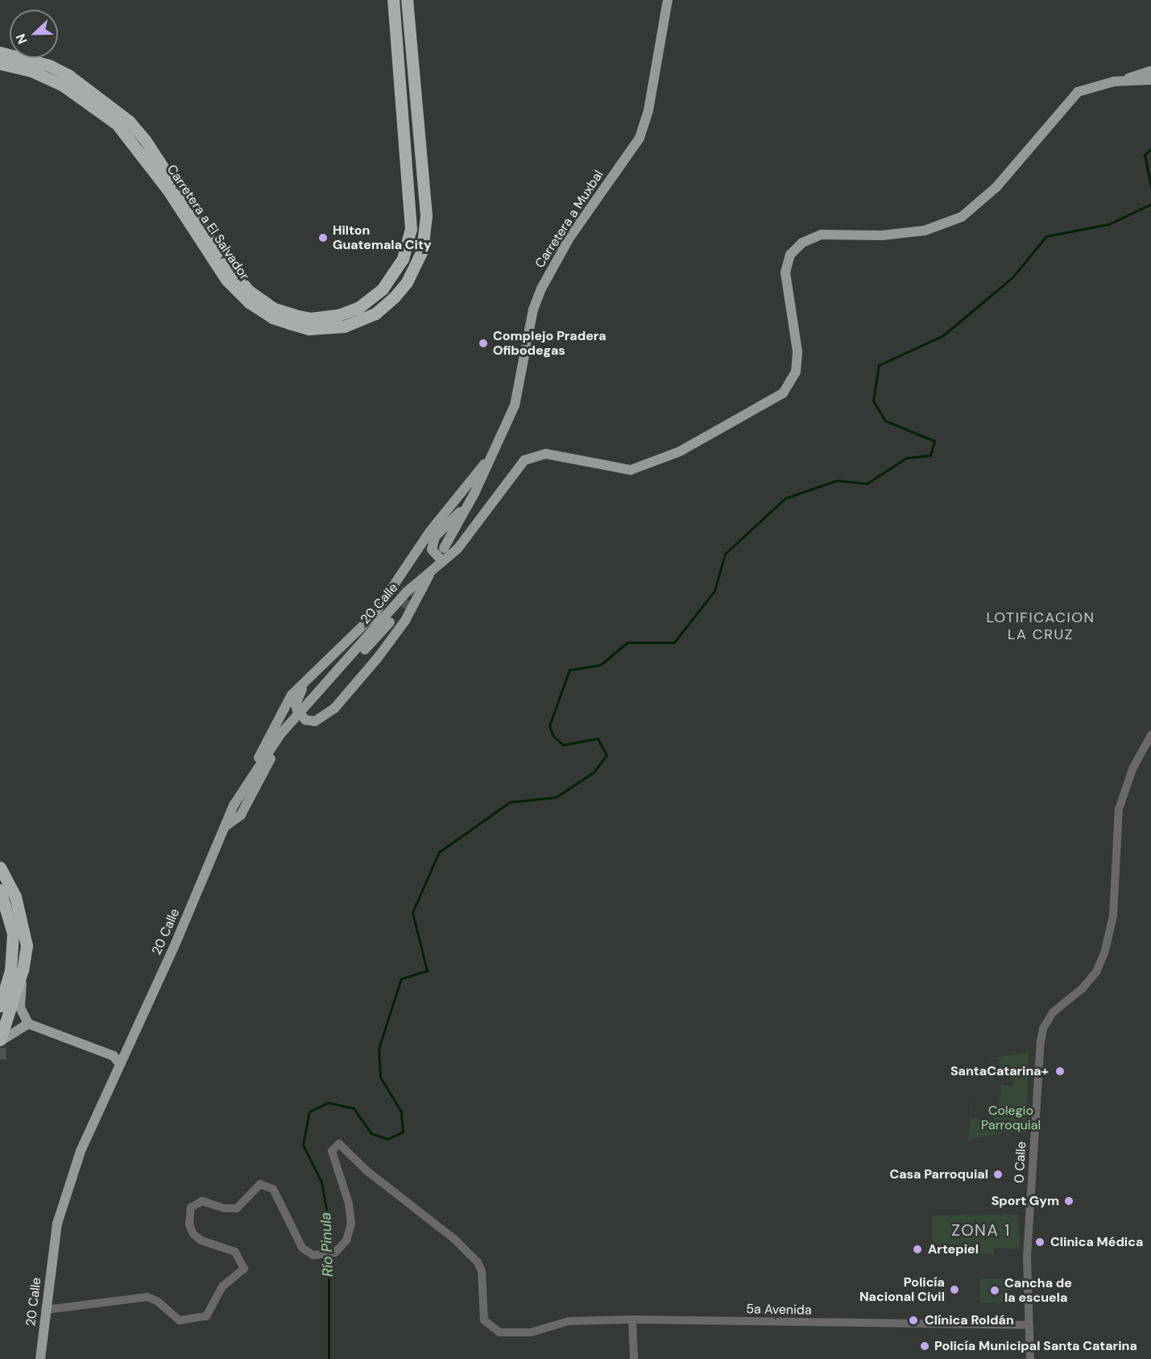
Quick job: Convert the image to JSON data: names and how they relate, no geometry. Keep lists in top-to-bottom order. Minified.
{"streets":{"highway":["Carretera a El Salvador"],"main road":["Carretera a Muxbal","20 Calle"],"street":["0 Calle","5a Avenida"]},"crossings":[["Carretera a Muxbal","20 Calle"],["20 Calle","5a Avenida"],["0 Calle","5a Avenida"]],"districts":["LOTIFICACION LA CRUZ","ZONA 1"],"water":["Río Pinula"],"parks":["Colegio Parroquial"],"places":["Hilton Guatemala City","Complejo Pradera Ofibodegas","SantaCatarina+","Casa Parroquial","Sport Gym","Clinica Médica","Artepiel","Policía Nacional Civil","Cancha de la escuela","Clínica Roldán","Policía Municipal Santa Catarina"],"north":"left"}
